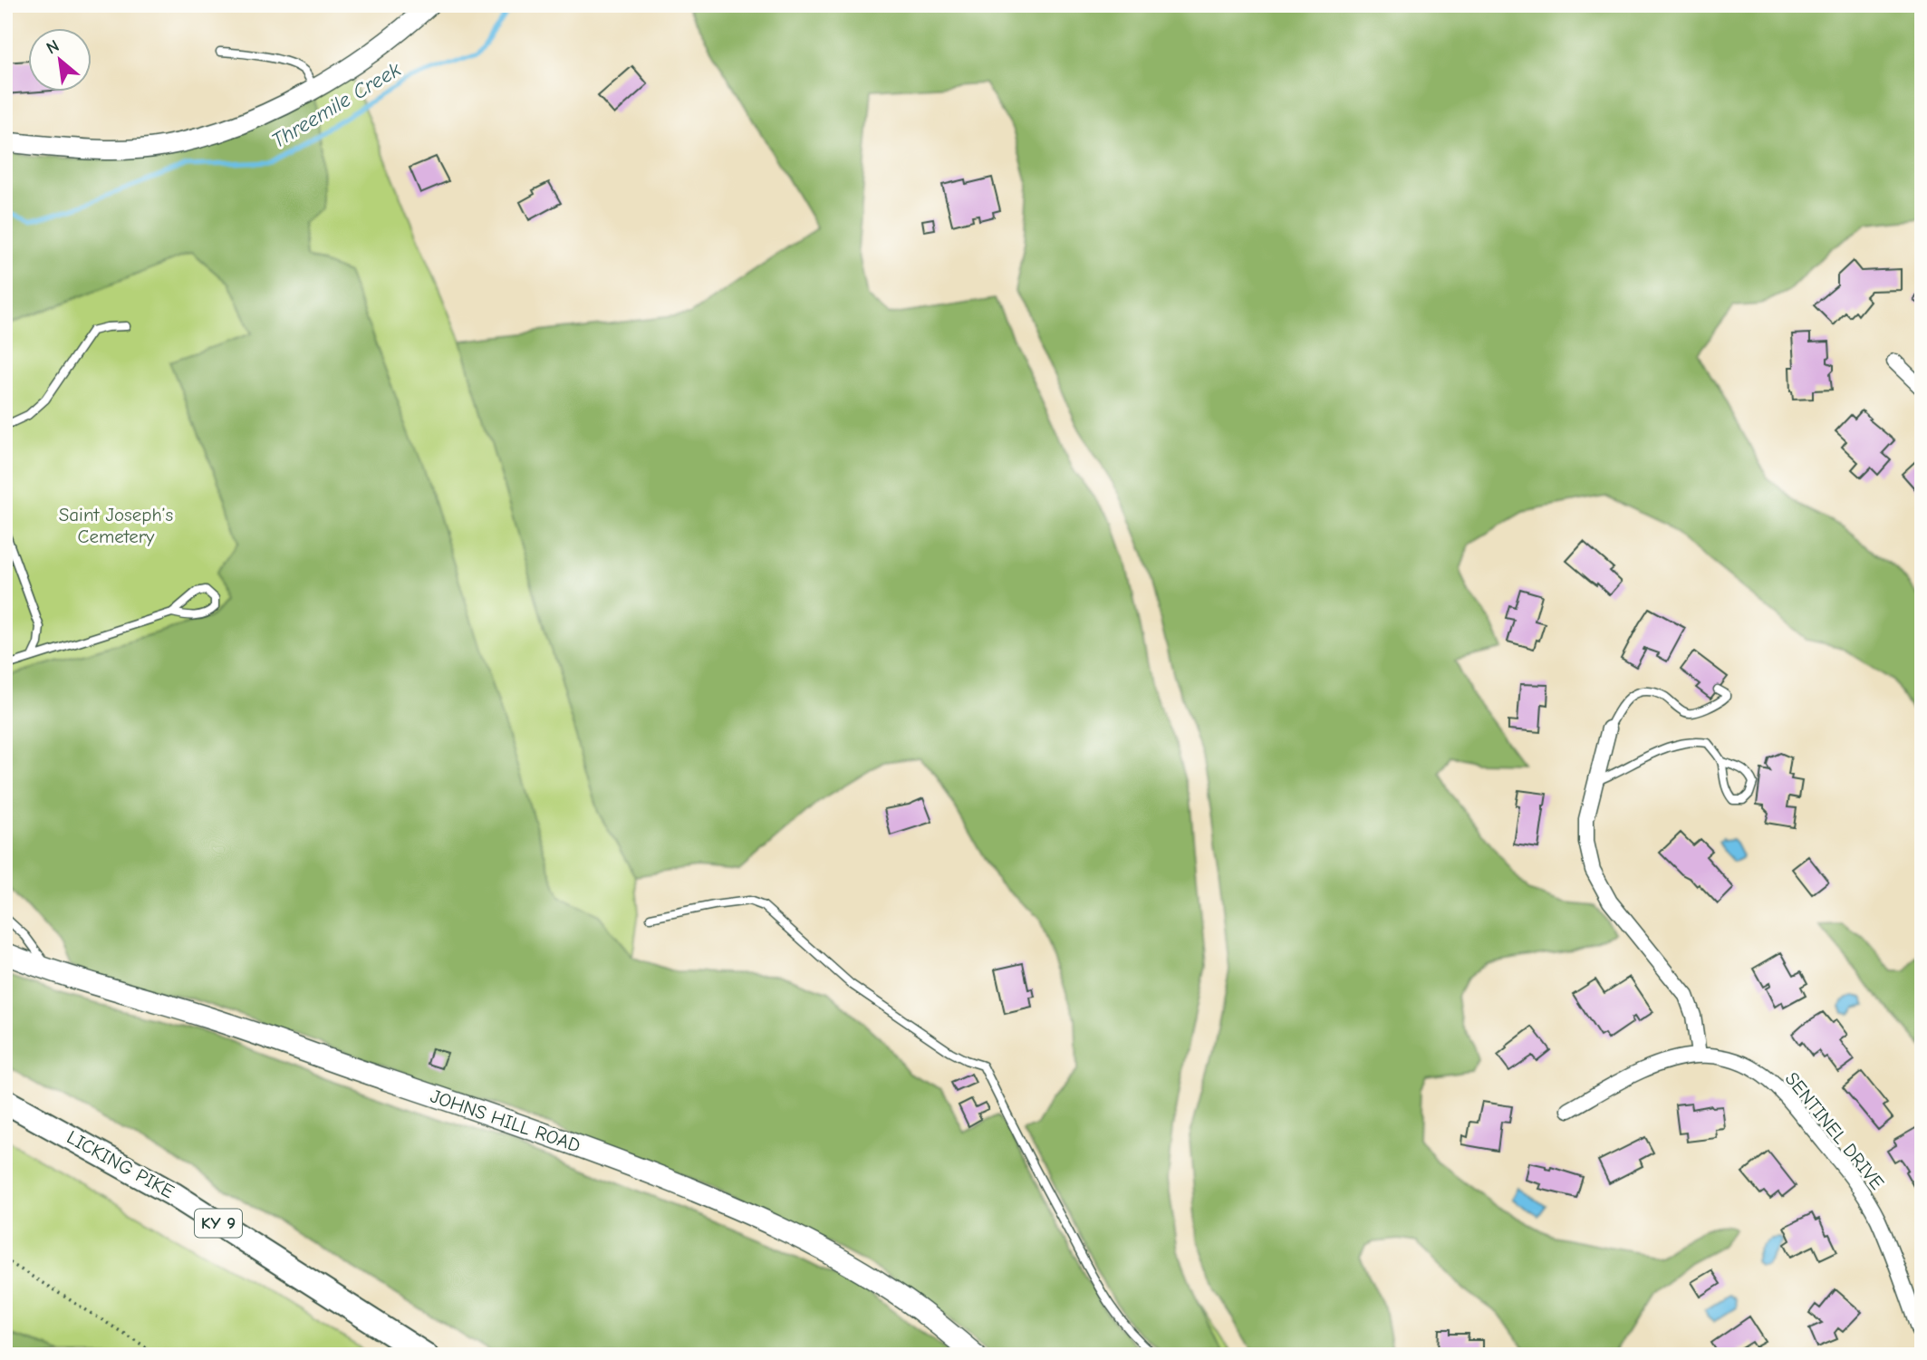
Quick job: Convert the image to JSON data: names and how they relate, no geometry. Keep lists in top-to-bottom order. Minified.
{"streets":{"main road":["JOHNS HILL ROAD","LICKING PIKE","KY 9"],"street":["SENTINEL DRIVE"]},"water":["Threemile Creek"],"parks":["Saint Joseph’s Cemetery"],"north":"top left"}
